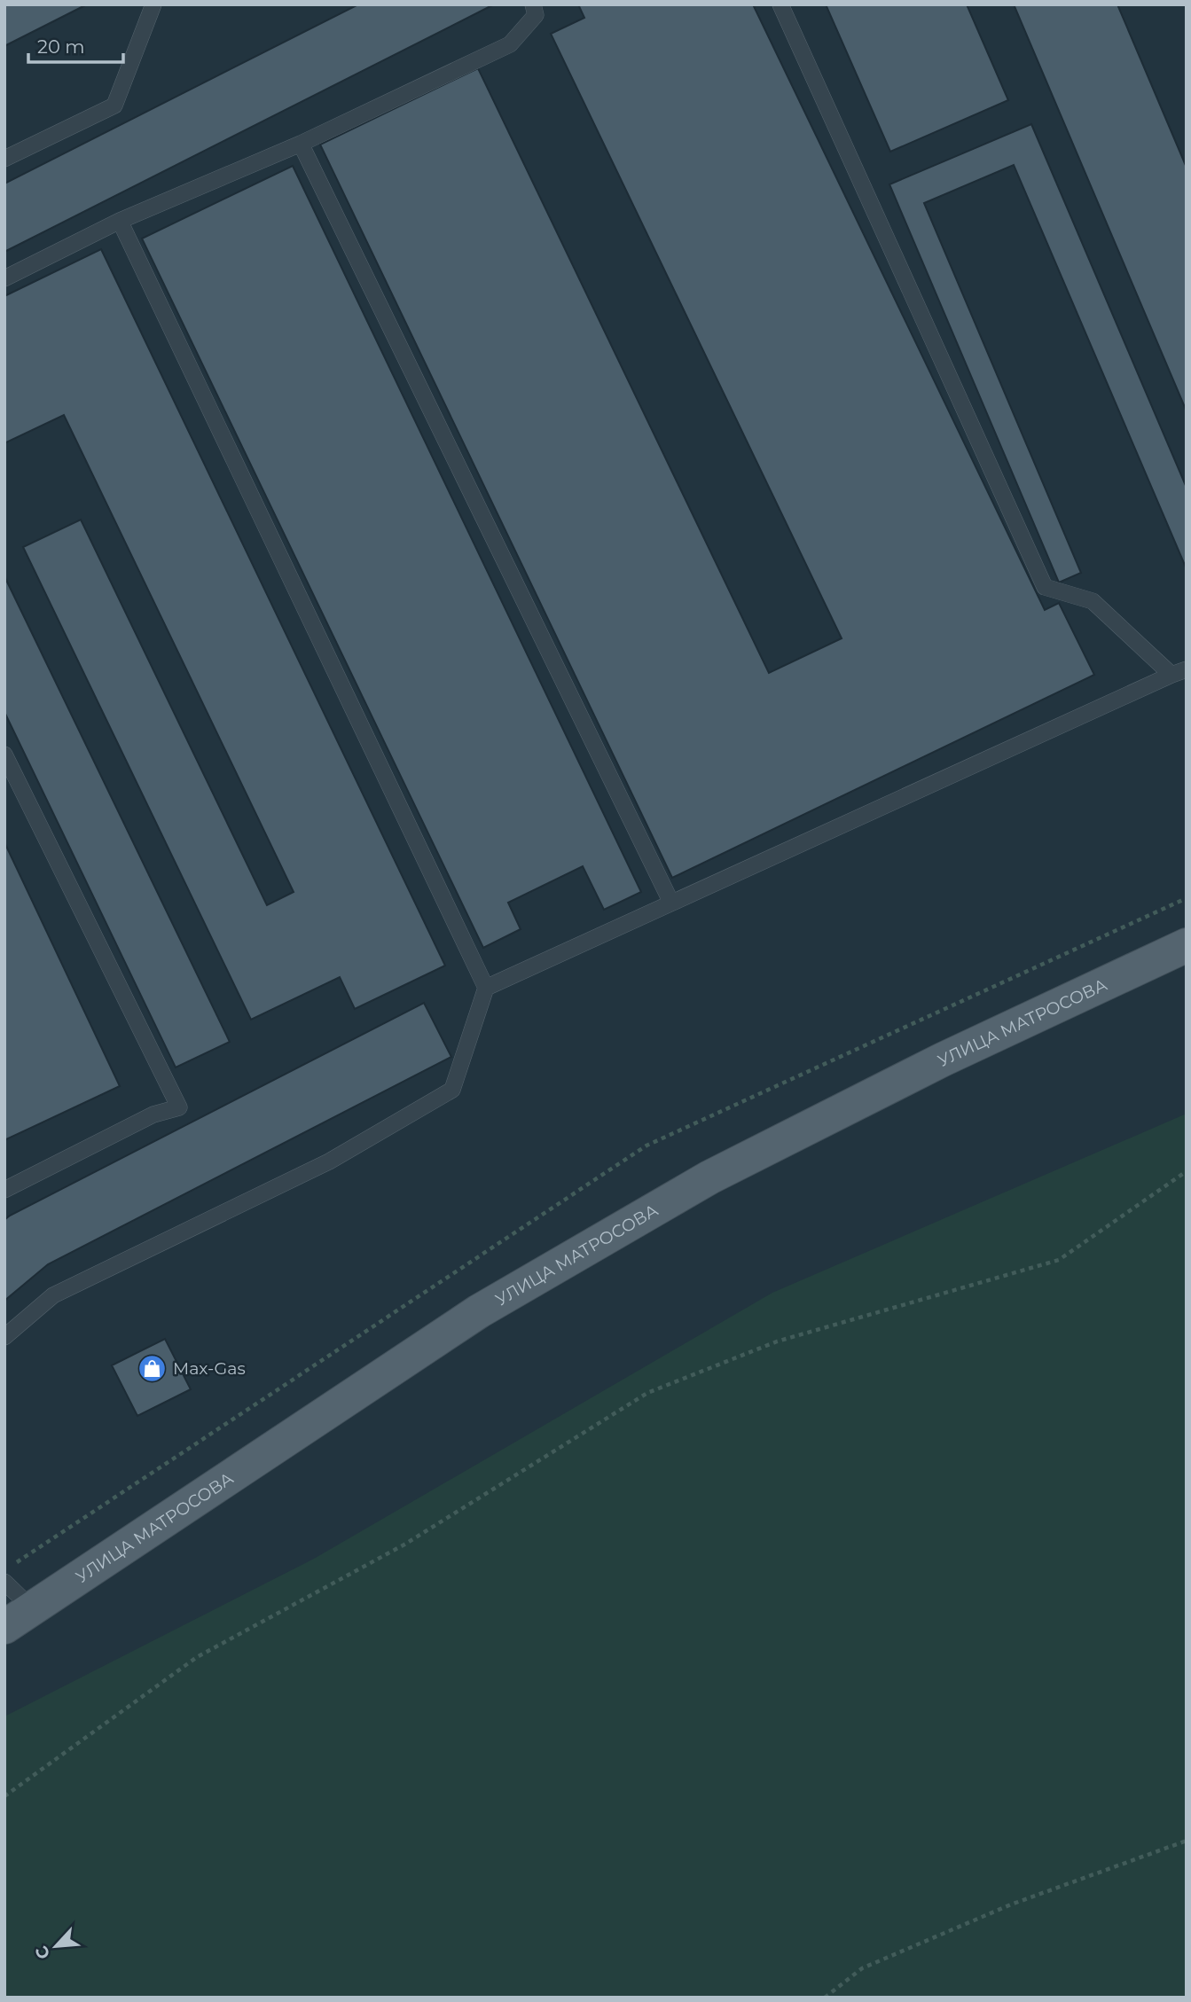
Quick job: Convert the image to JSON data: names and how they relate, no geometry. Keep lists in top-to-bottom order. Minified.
{"streets":{"main road":["УЛИЦА МАТРОСОВА"]},"places":{"shop":["Max-Gas"]},"scale_bar":"20 m","north":"bottom left"}
